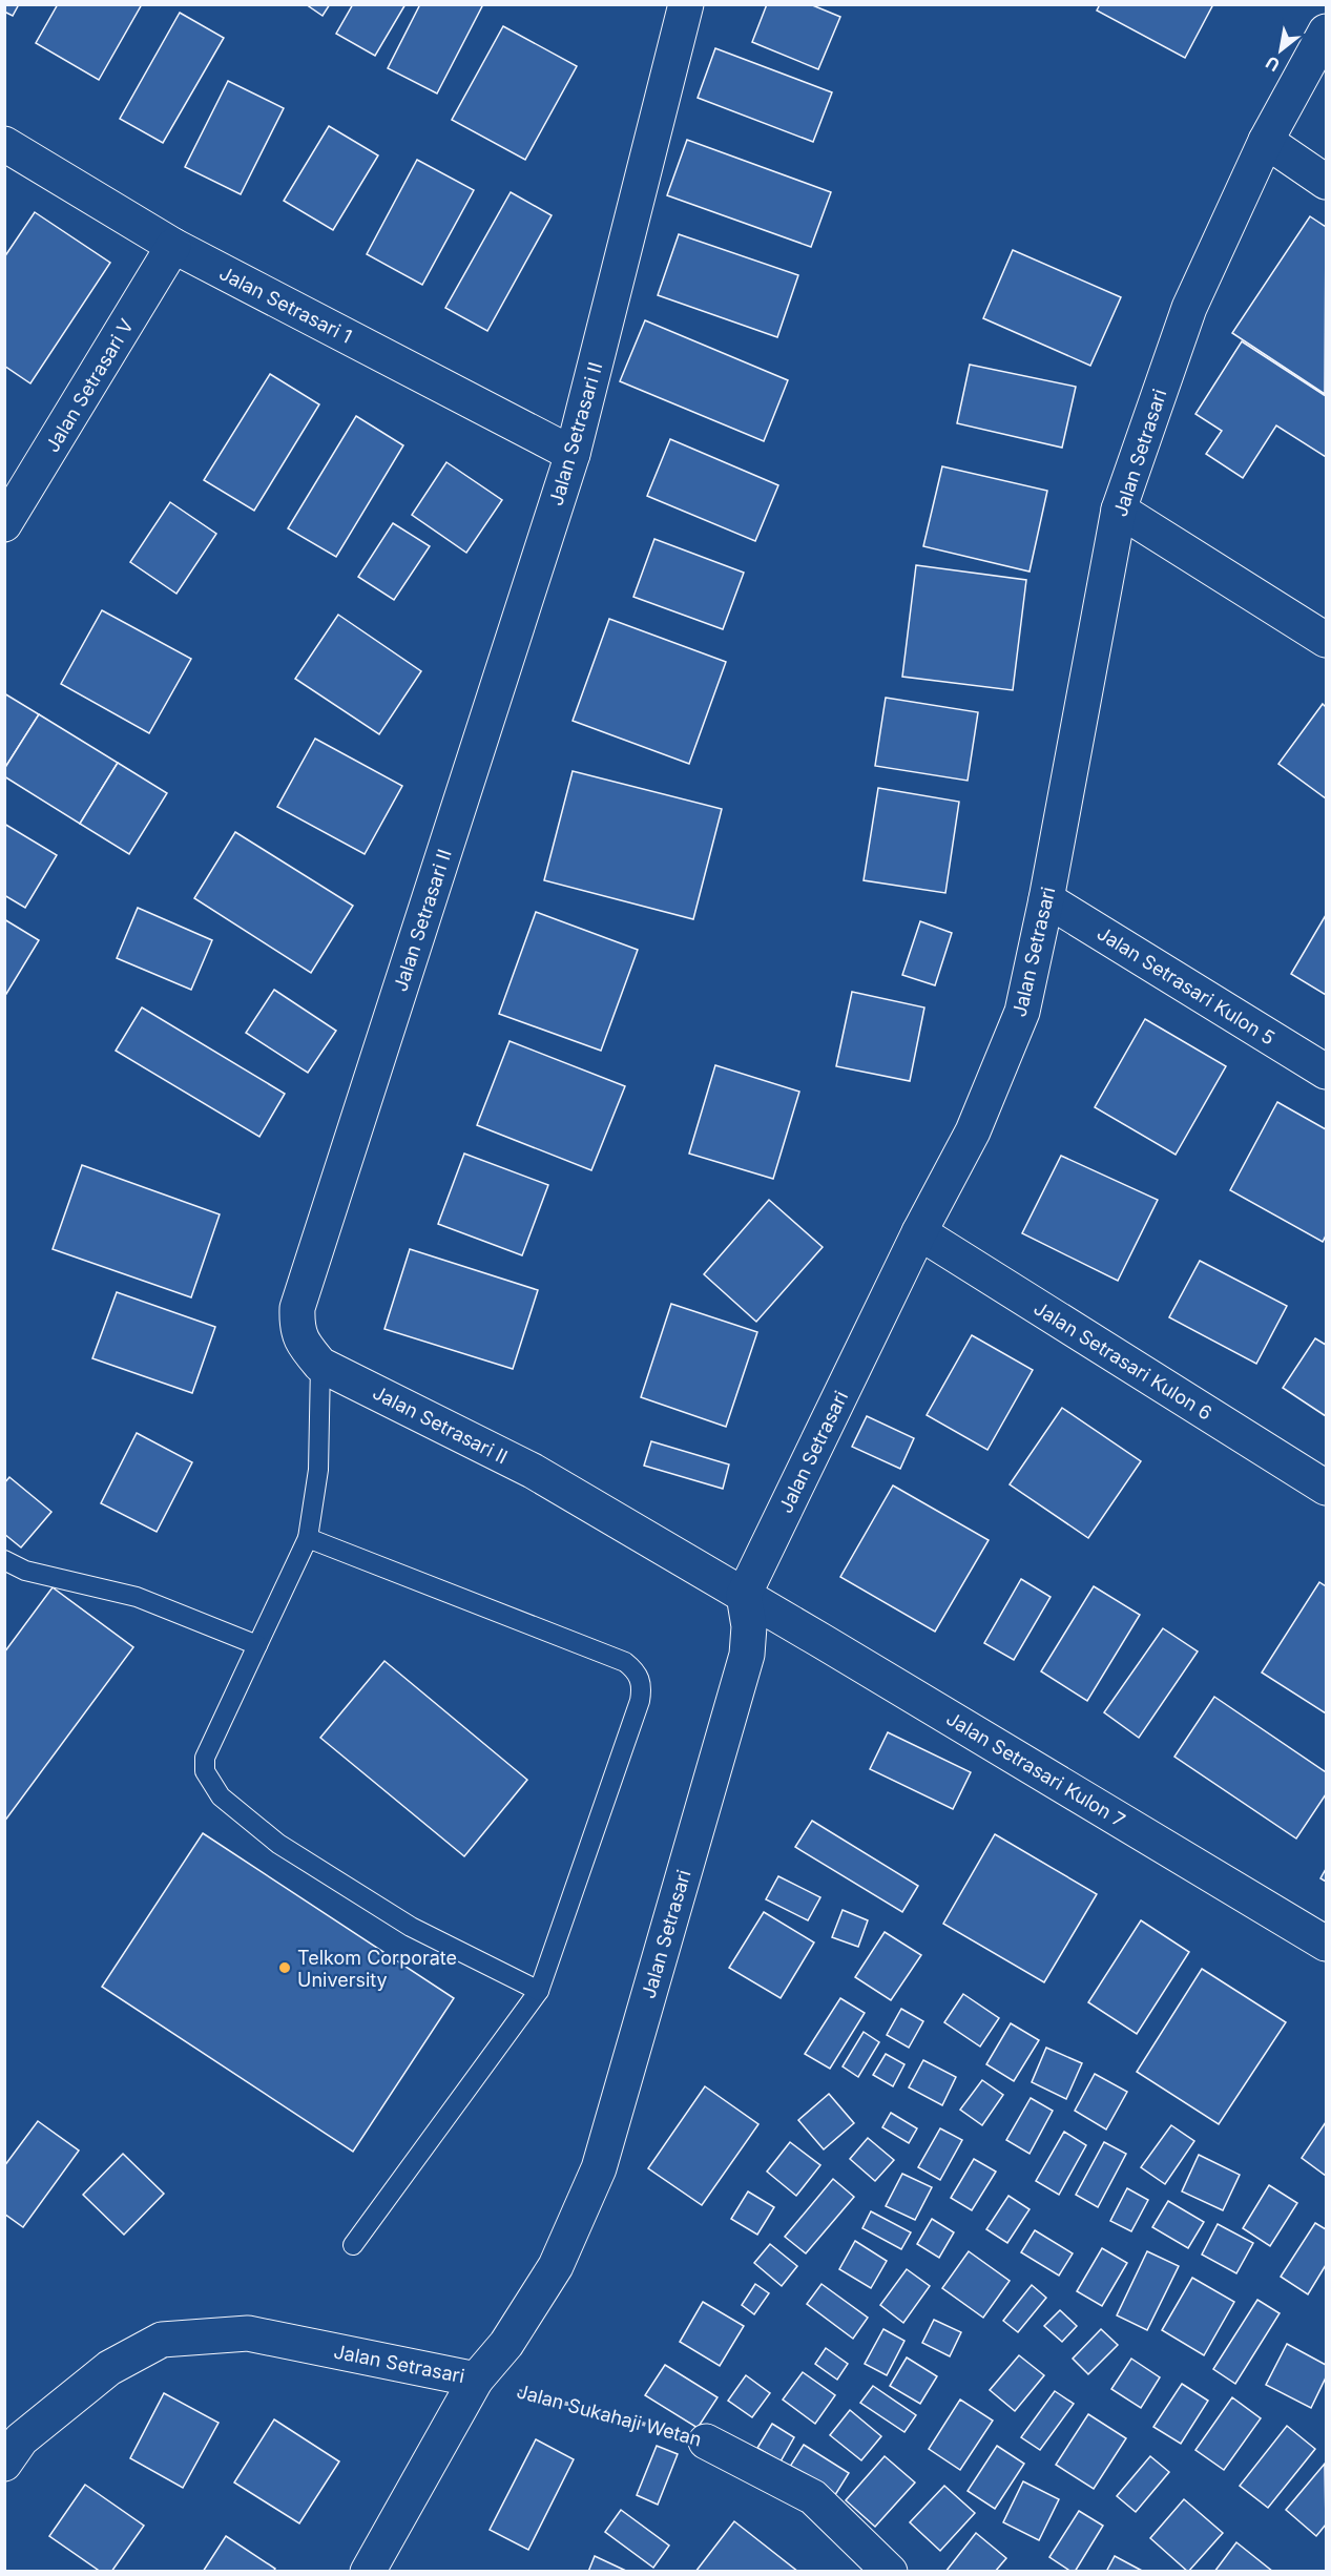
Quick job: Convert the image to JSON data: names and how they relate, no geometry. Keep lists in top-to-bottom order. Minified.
{"streets":{"street":["Jalan Setrasari 1","Jalan Setrasari V","Jalan Setrasari II","Jalan Setrasari","Jalan Setrasari Kulon 5","Jalan Setrasari Kulon 6","Jalan Setrasari Kulon 7","Jalan Sukahaji Wetan"]},"crossings":[["Jalan Setrasari 1","Jalan Setrasari V"],["Jalan Setrasari 1","Jalan Setrasari II"],["Jalan Setrasari II","Jalan Setrasari"],["Jalan Setrasari II","Jalan Setrasari Kulon 7"],["Jalan Setrasari","Jalan Setrasari Kulon 5"],["Jalan Setrasari","Jalan Setrasari Kulon 6"],["Jalan Setrasari","Jalan Setrasari Kulon 7"],["Jalan Setrasari","Jalan Sukahaji Wetan"]],"places":["Telkom Corporate University"],"north":"bottom left"}
